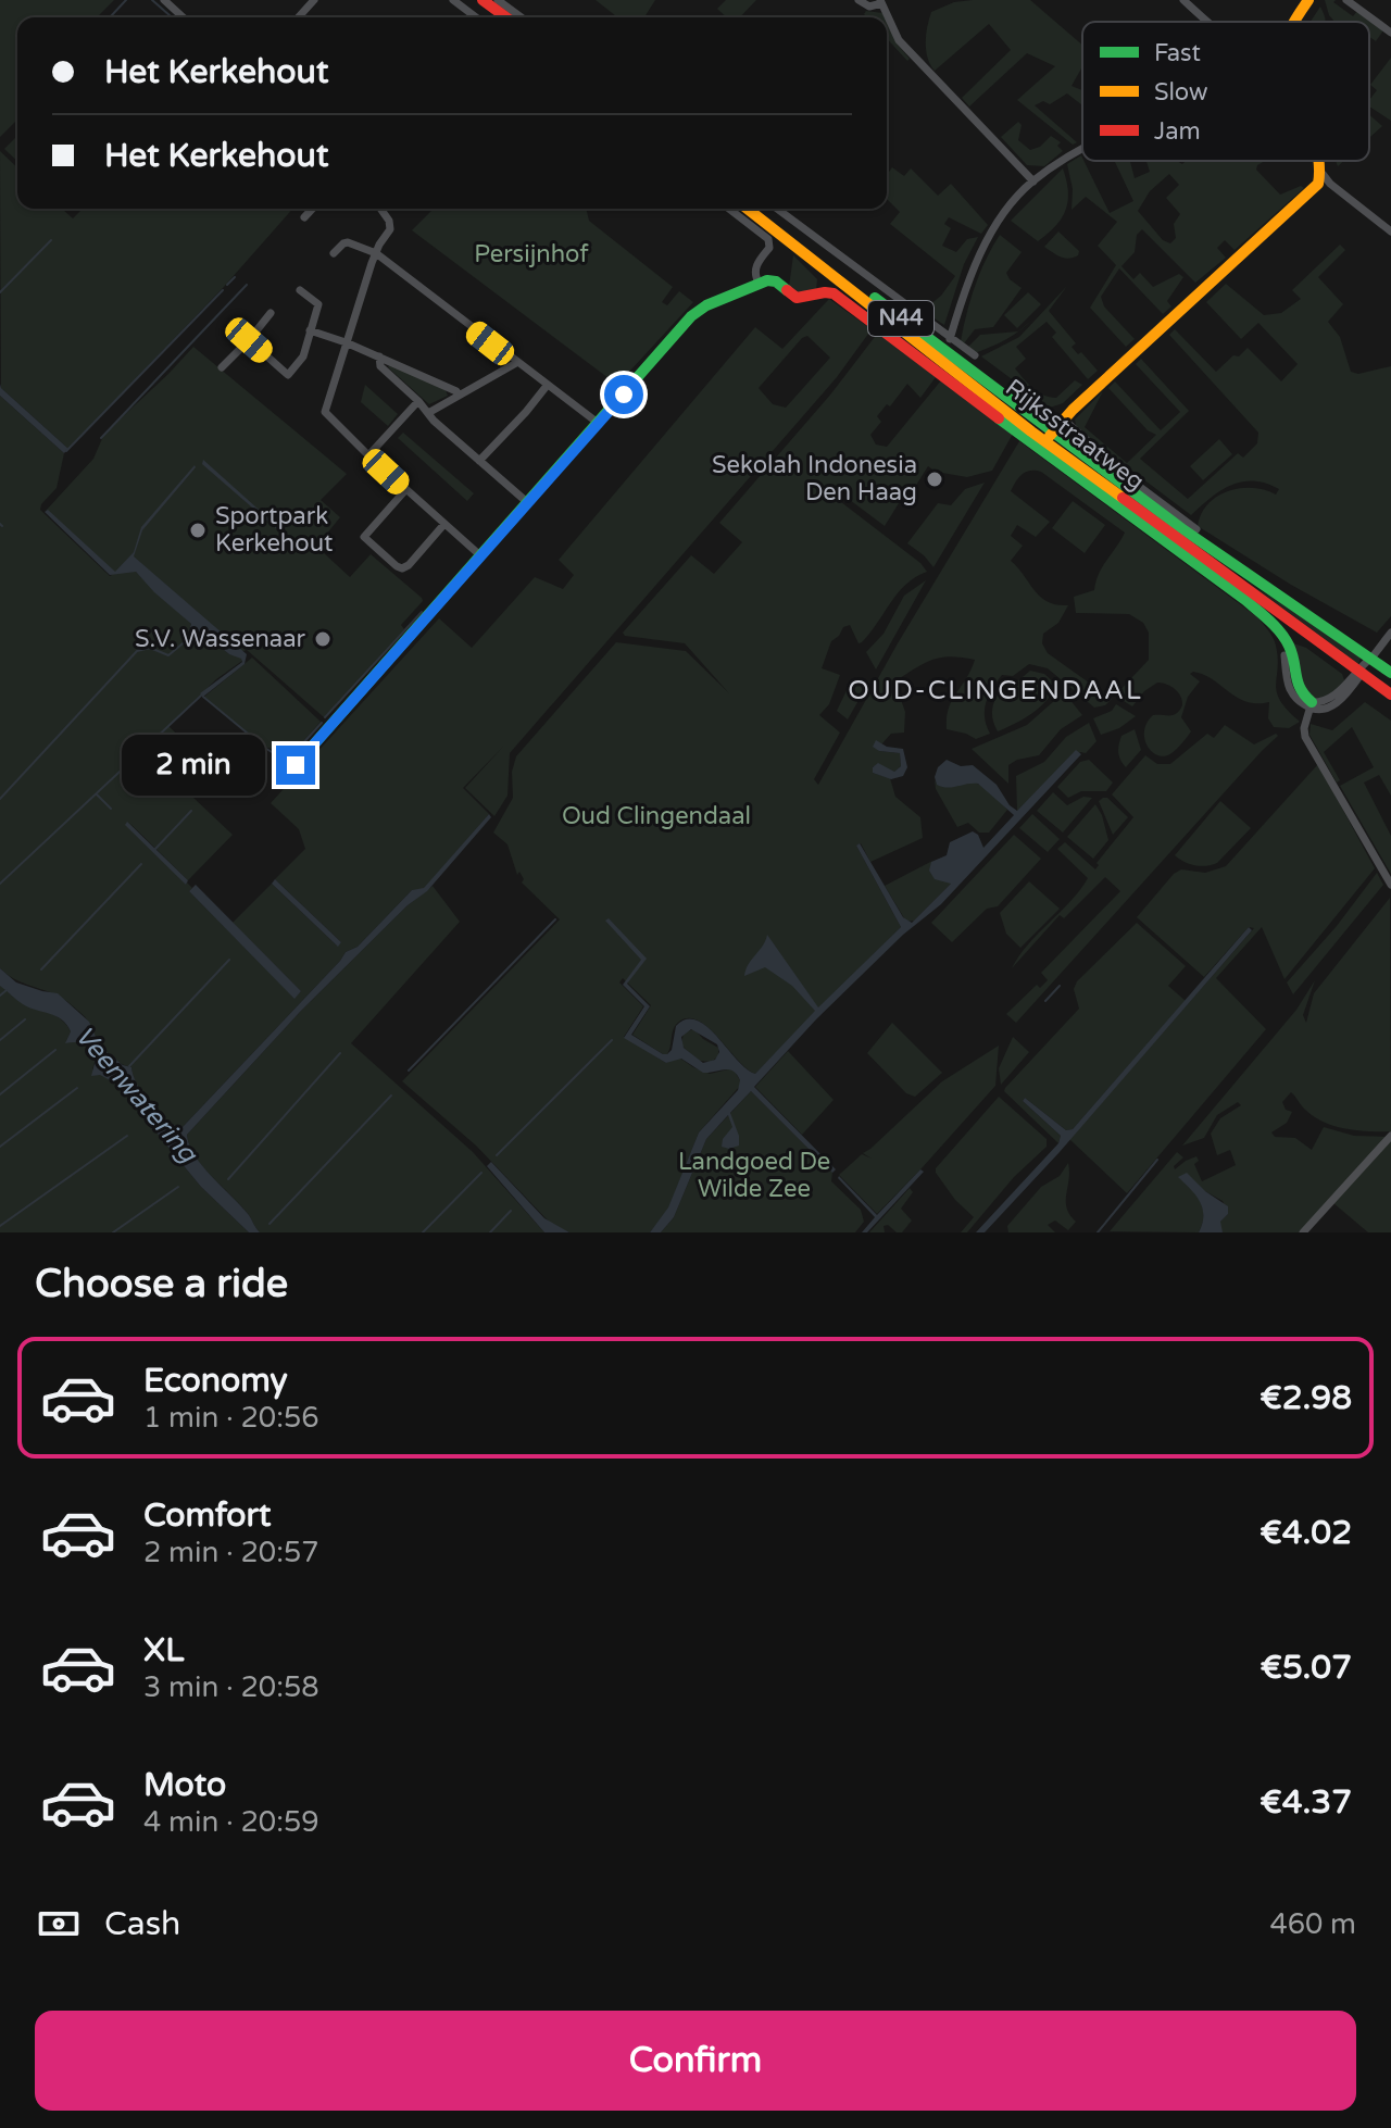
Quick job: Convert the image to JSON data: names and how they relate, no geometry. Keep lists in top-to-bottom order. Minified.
{"streets":{"street":["N44","Rijksstraatweg"]},"districts":["OUD-CLINGENDAAL"],"water":["Veenwatering"],"parks":["Persijnhof","Oud Clingendaal","Landgoed De Wilde Zee"],"places":["Sekolah Indonesia Den Haag","Sportpark Kerkehout","S.V. Wassenaar"],"legend":["Fast","Slow","Jam"],"page":{"banner":["Het Kerkehout","Het Kerkehout"],"bubble":"2 min","heading":"Choose a ride","list":[{"name":"Economy","note":"1 min · 20:56","value":"€2.98"},{"name":"Comfort","note":"2 min · 20:57","value":"€4.02"},{"name":"XL","note":"3 min · 20:58","value":"€5.07"},{"name":"Moto","note":"4 min · 20:59","value":"€4.37"}],"pay":["Cash","460 m"],"buttons":"Confirm"}}
